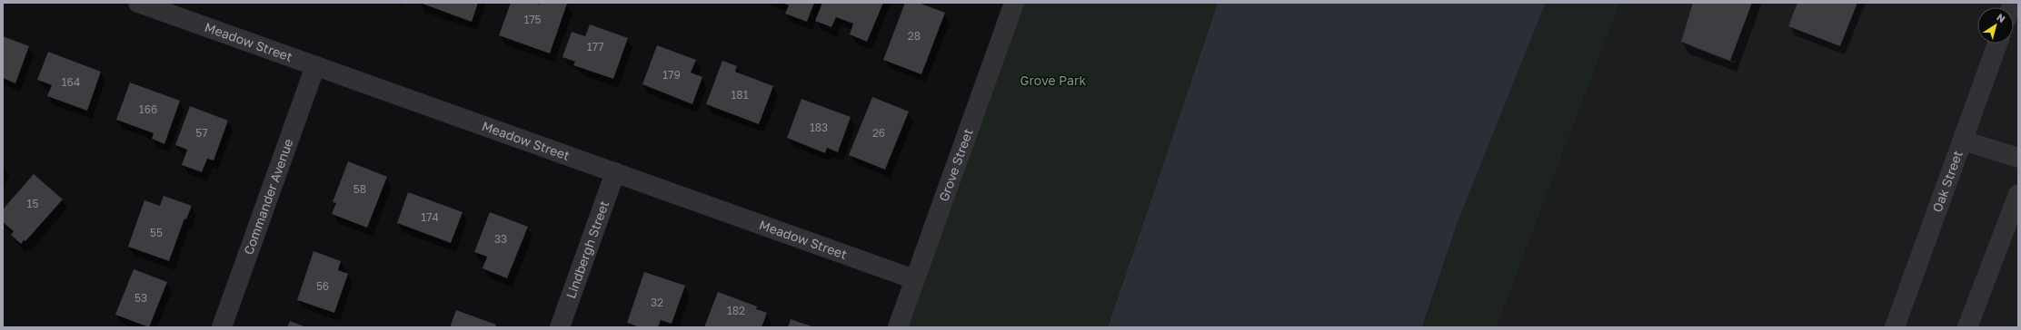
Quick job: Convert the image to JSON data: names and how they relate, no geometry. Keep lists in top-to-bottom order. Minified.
{"streets":{"street":["Meadow Street","Grove Street","Oak Street","Commander Avenue","Lindbergh Street"]},"crossings":[["Meadow Street","Grove Street"],["Meadow Street","Commander Avenue"],["Meadow Street","Lindbergh Street"]],"parks":["Grove Park"],"house_numbers":["175","28","177","179","164","181","166","183","57","26","58","15","174","55","33","56","53","32","182"],"north":"top right"}
